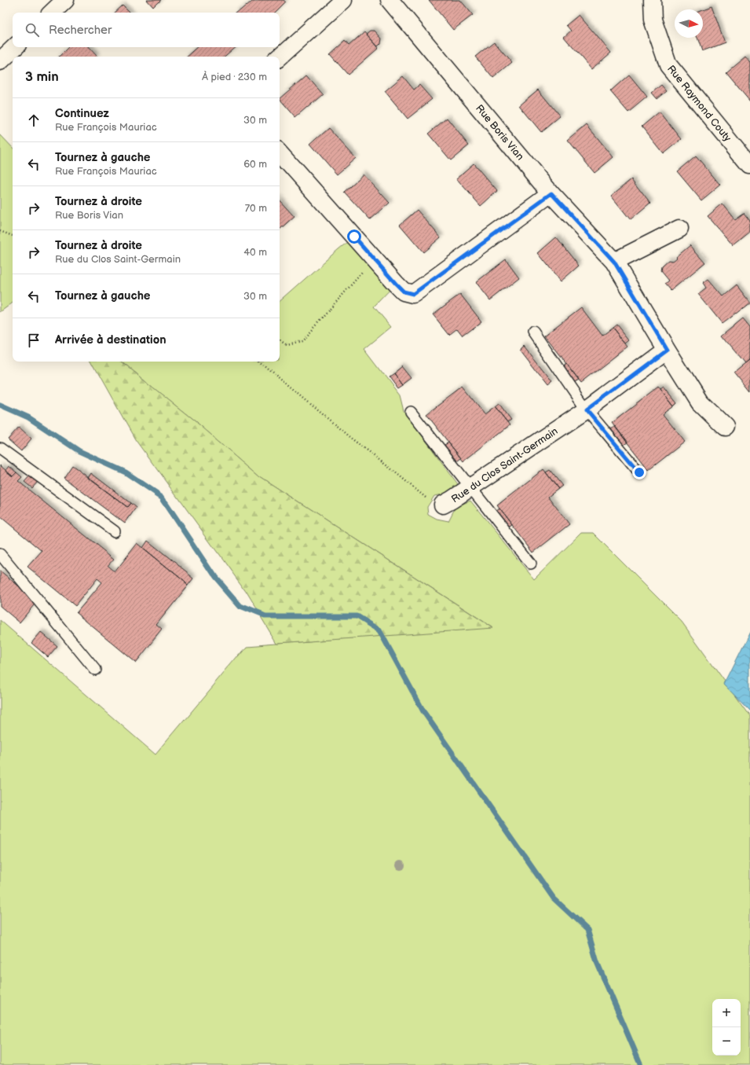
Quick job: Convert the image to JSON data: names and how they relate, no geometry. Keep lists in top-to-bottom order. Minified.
{"streets":{"street":["Rue Raymond Couty","Rue Boris Vian","Rue du Clos Saint-Germain"]},"crossings":[["Rue Boris Vian","Rue du Clos Saint-Germain"]],"north":"right","page":{"search":"Rechercher","heading":["3 min","À pied · 230 m"],"list":[["Continuez","Rue François Mauriac","30 m"],["Tournez à gauche","Rue François Mauriac","60 m"],["Tournez à droite","Rue Boris Vian","70 m"],["Tournez à droite","Rue du Clos Saint-Germain","40 m"],["Tournez à gauche","30 m"],"Arrivée à destination"],"map_buttons":["+","−"]}}
